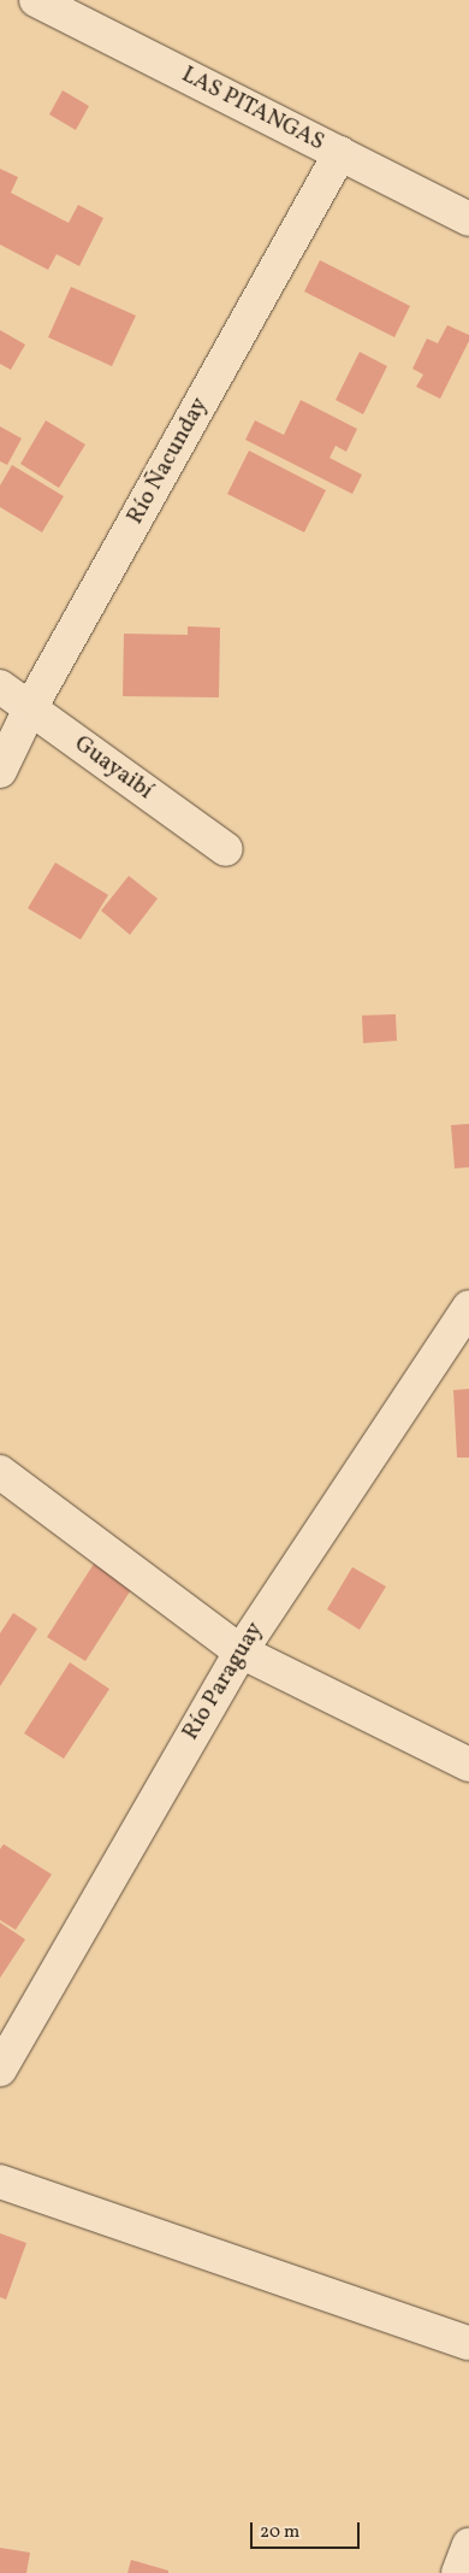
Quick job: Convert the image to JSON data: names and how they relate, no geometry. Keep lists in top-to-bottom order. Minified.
{"streets":{"street":["LAS PITANGAS","Río Ñacunday","Guayaibí","Río Paraguay"]},"crossings":[["LAS PITANGAS","Río Ñacunday"],["Río Ñacunday","Guayaibí"]],"scale_bar":"20 m"}
